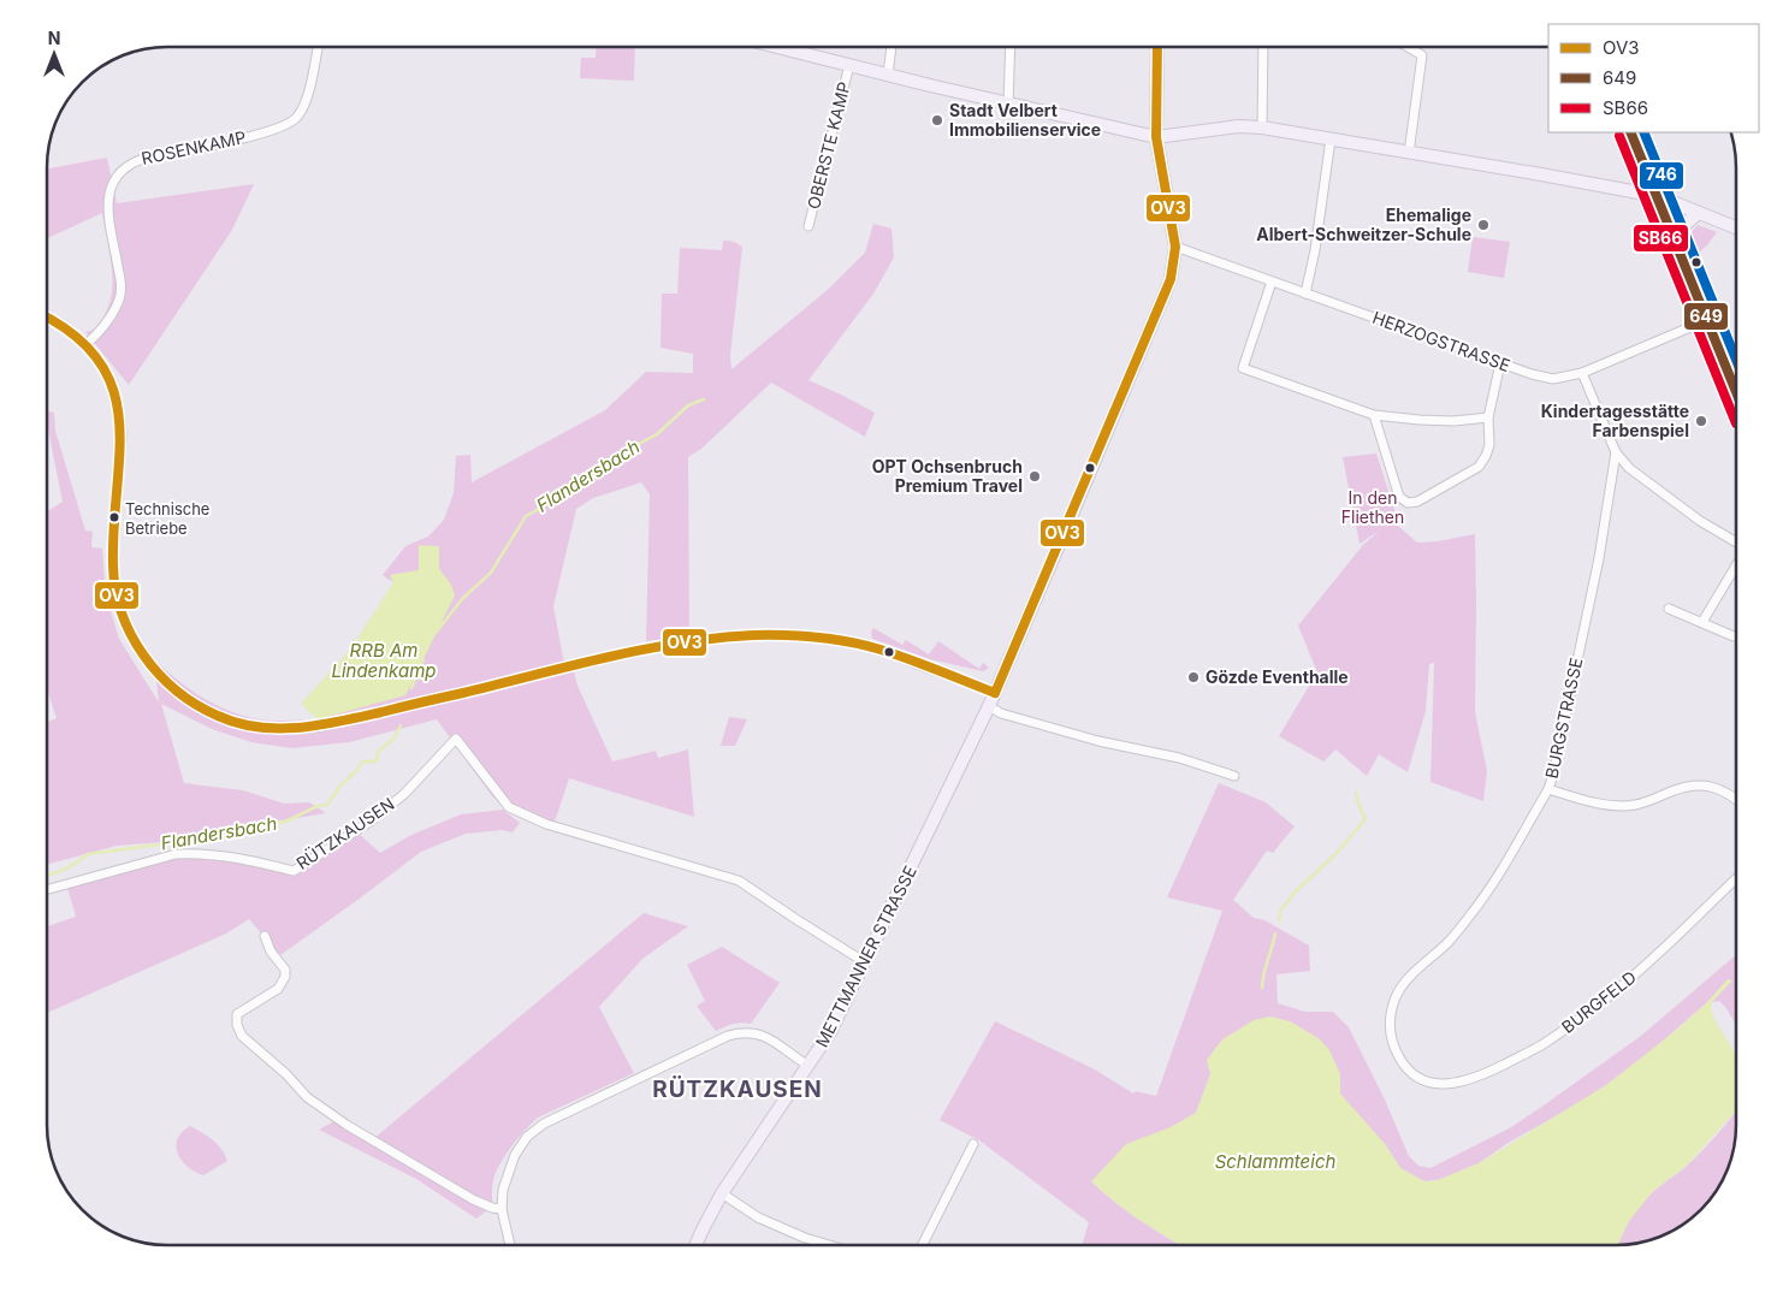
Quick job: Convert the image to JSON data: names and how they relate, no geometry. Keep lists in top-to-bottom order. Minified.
{"streets":{"street":["OBERSTE KAMP","ROSENKAMP","HERZOGSTRASSE","BURGSTRASSE","RÜTZKAUSEN","METTMANNER STRASSE","BURGFELD"]},"crossings":[["HERZOGSTRASSE","METTMANNER STRASSE"],["BURGSTRASSE","BURGFELD"],["RÜTZKAUSEN","METTMANNER STRASSE"]],"districts":["RÜTZKAUSEN"],"water":["Flandersbach","RRB Am Lindenkamp","Schlammteich"],"parks":["In den Fliethen"],"places":["Stadt Velbert Immobilienservice","Ehemalige Albert-Schweitzer-Schule","Kindertagesstätte Farbenspiel","OPT Ochsenbruch Premium Travel","Technische Betriebe","Gözde Eventhalle"],"lines":["transit line OV3","transit line 649","transit line 746","transit line SB66"],"legend":["OV3","649","SB66"],"north":"top"}
